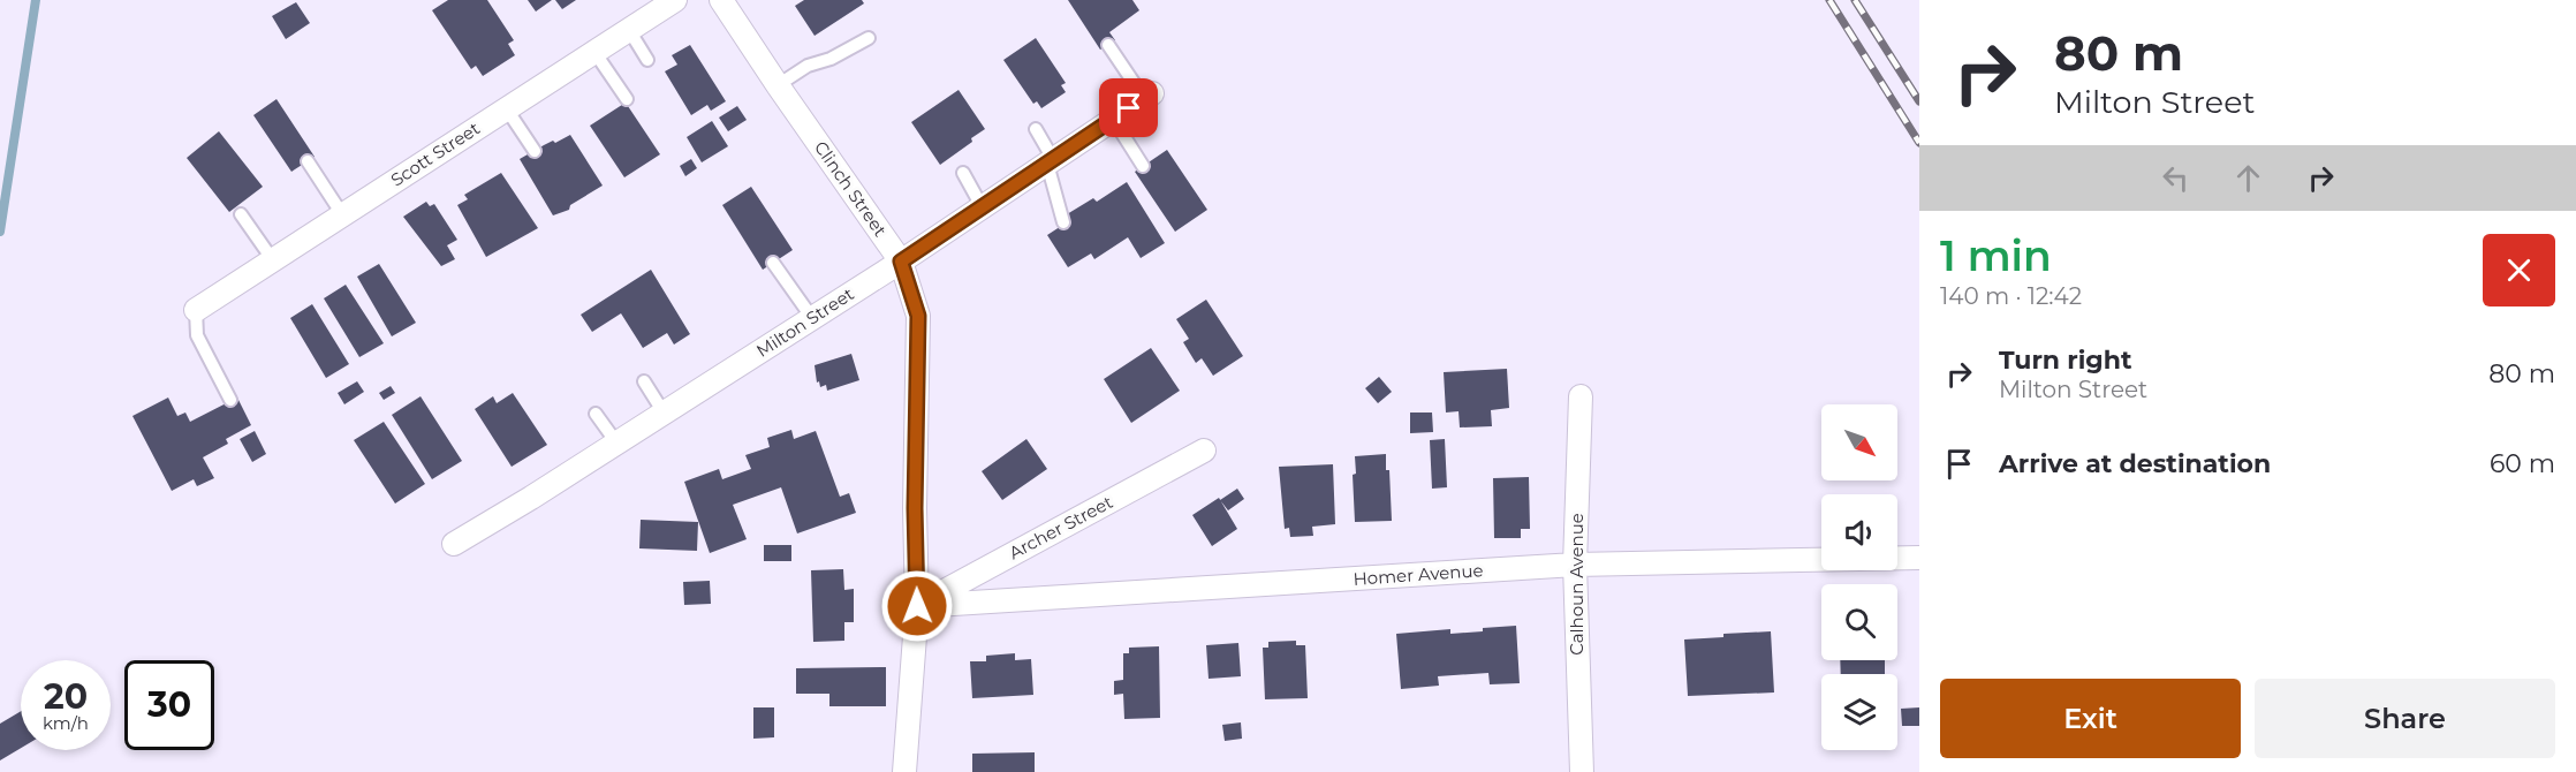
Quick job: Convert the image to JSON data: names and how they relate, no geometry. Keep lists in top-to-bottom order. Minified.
{"streets":{"street":["Scott Street","Clinch Street","Milton Street","Archer Street","Homer Avenue","Calhoun Avenue"]},"crossings":[["Clinch Street","Milton Street"],["Clinch Street","Archer Street"],["Clinch Street","Homer Avenue"],["Archer Street","Homer Avenue"],["Homer Avenue","Calhoun Avenue"]],"north":"bottom right","page":{"turn":["80 m","Milton Street"],"heading":["1 min","140 m · 12:42"],"list":[{"name":"Turn right","note":"Milton Street","value":"80 m"},{"name":"Arrive at destination","value":"60 m"}],"speed":"20 km/h","limit":"30","buttons":["Exit","Share"]}}
